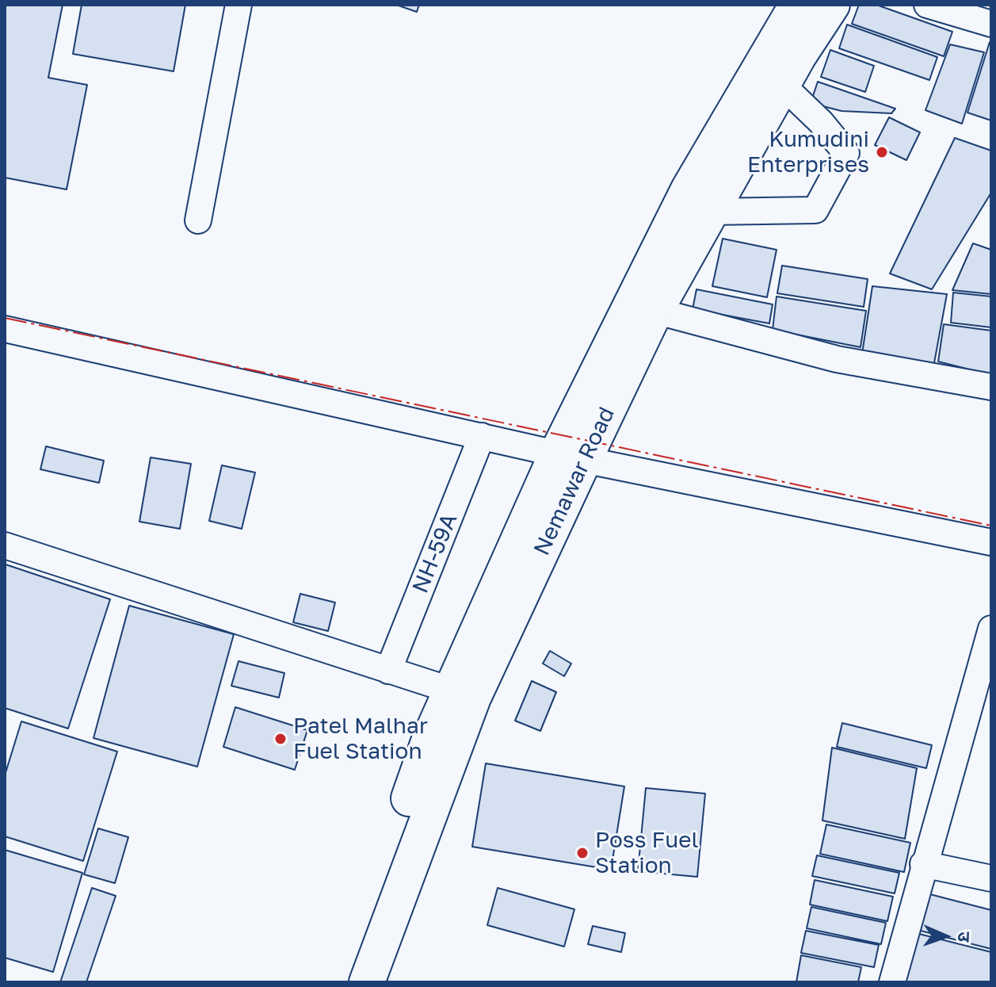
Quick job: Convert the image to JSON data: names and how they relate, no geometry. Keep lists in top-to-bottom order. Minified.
{"streets":{"highway":["Nemawar Road"],"street":["NH-59A"]},"places":["Kumudini Enterprises","Patel Malhar Fuel Station","Poss Fuel Station"],"north":"right"}
